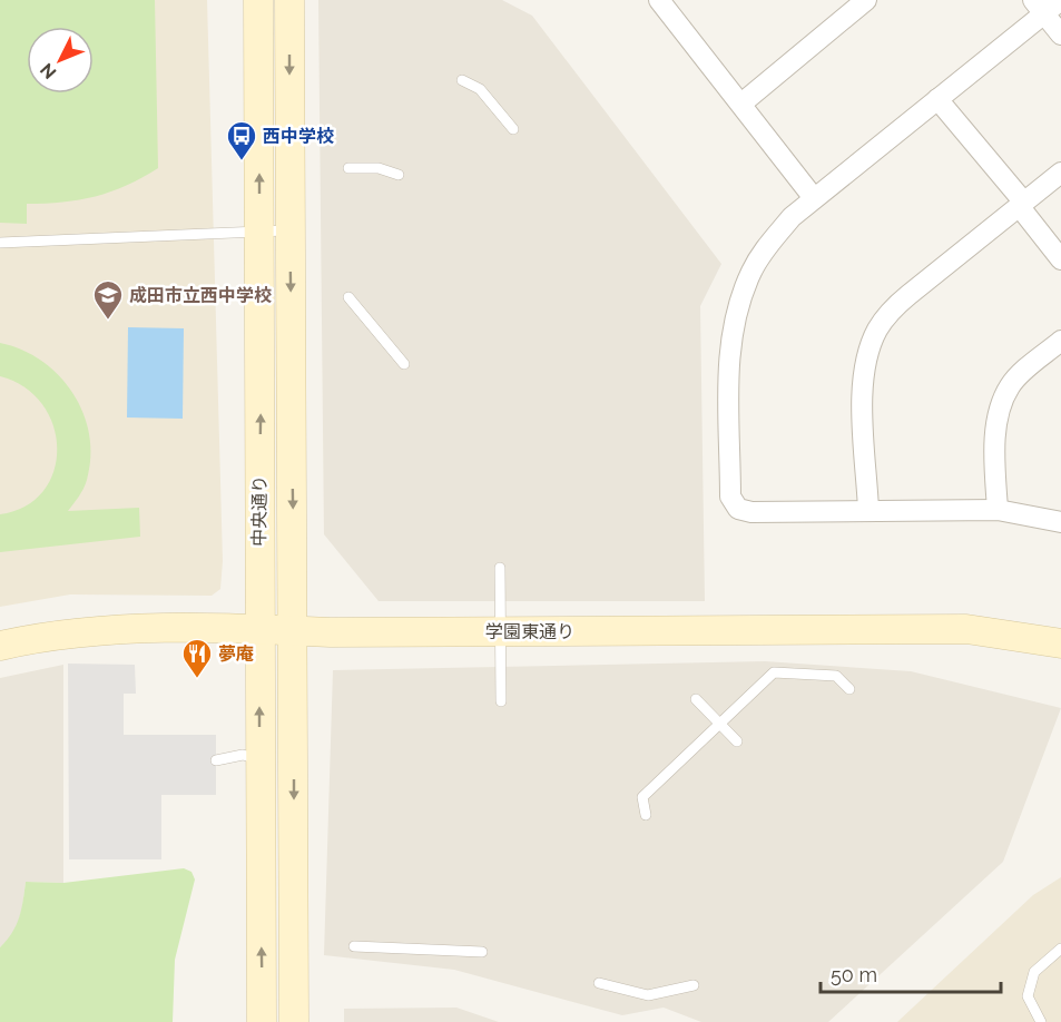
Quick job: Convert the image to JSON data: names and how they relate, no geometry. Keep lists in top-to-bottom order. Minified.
{"streets":{"street":["中央通り","学園東通り"]},"crossings":[["中央通り","学園東通り"]],"places":{"bus stop":["西中学校"],"school or university":["成田市立西中学校"],"restaurant":["夢庵"]},"scale_bar":"50 m","north":"bottom left"}
